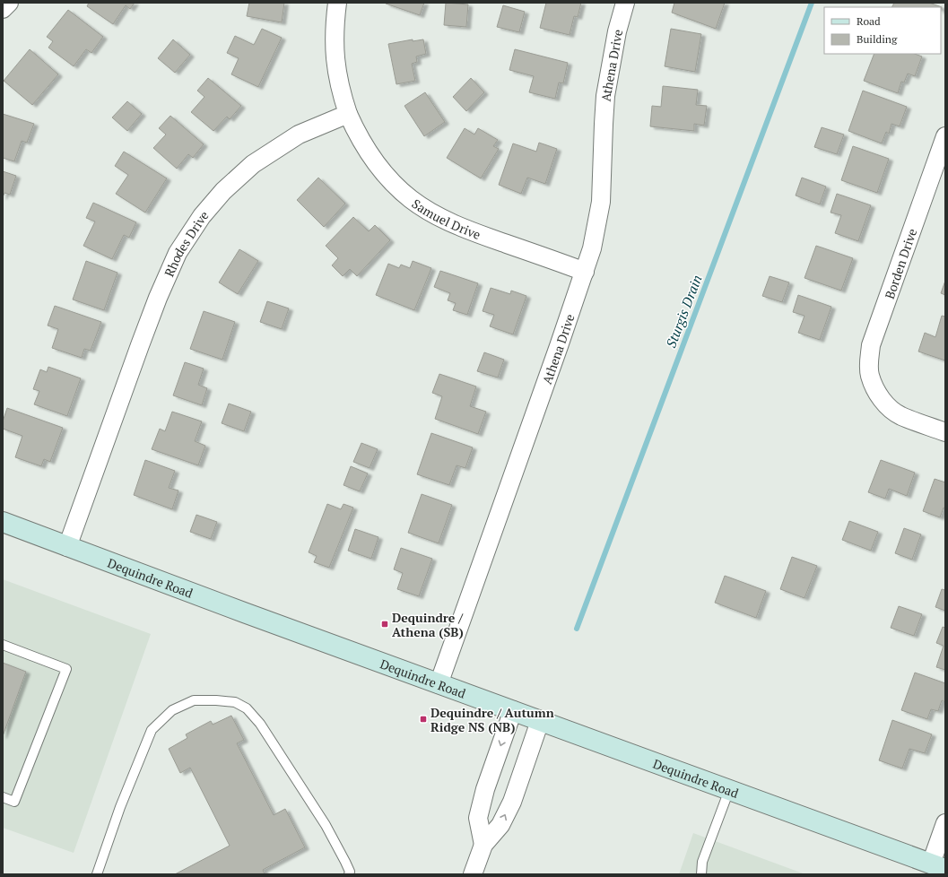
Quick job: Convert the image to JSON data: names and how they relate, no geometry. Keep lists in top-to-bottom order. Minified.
{"streets":{"main road":["Dequindre Road"],"street":["Athena Drive","Samuel Drive","Rhodes Drive","Borden Drive"]},"crossings":[["Athena Drive","Samuel Drive"],["Athena Drive","Dequindre Road"],["Samuel Drive","Rhodes Drive"],["Rhodes Drive","Dequindre Road"]],"water":["Sturgis Drain"],"places":{"transit":["Dequindre / Athena (SB)","Dequindre / Autumn Ridge NS (NB)"]},"legend":["Road","Building"]}
